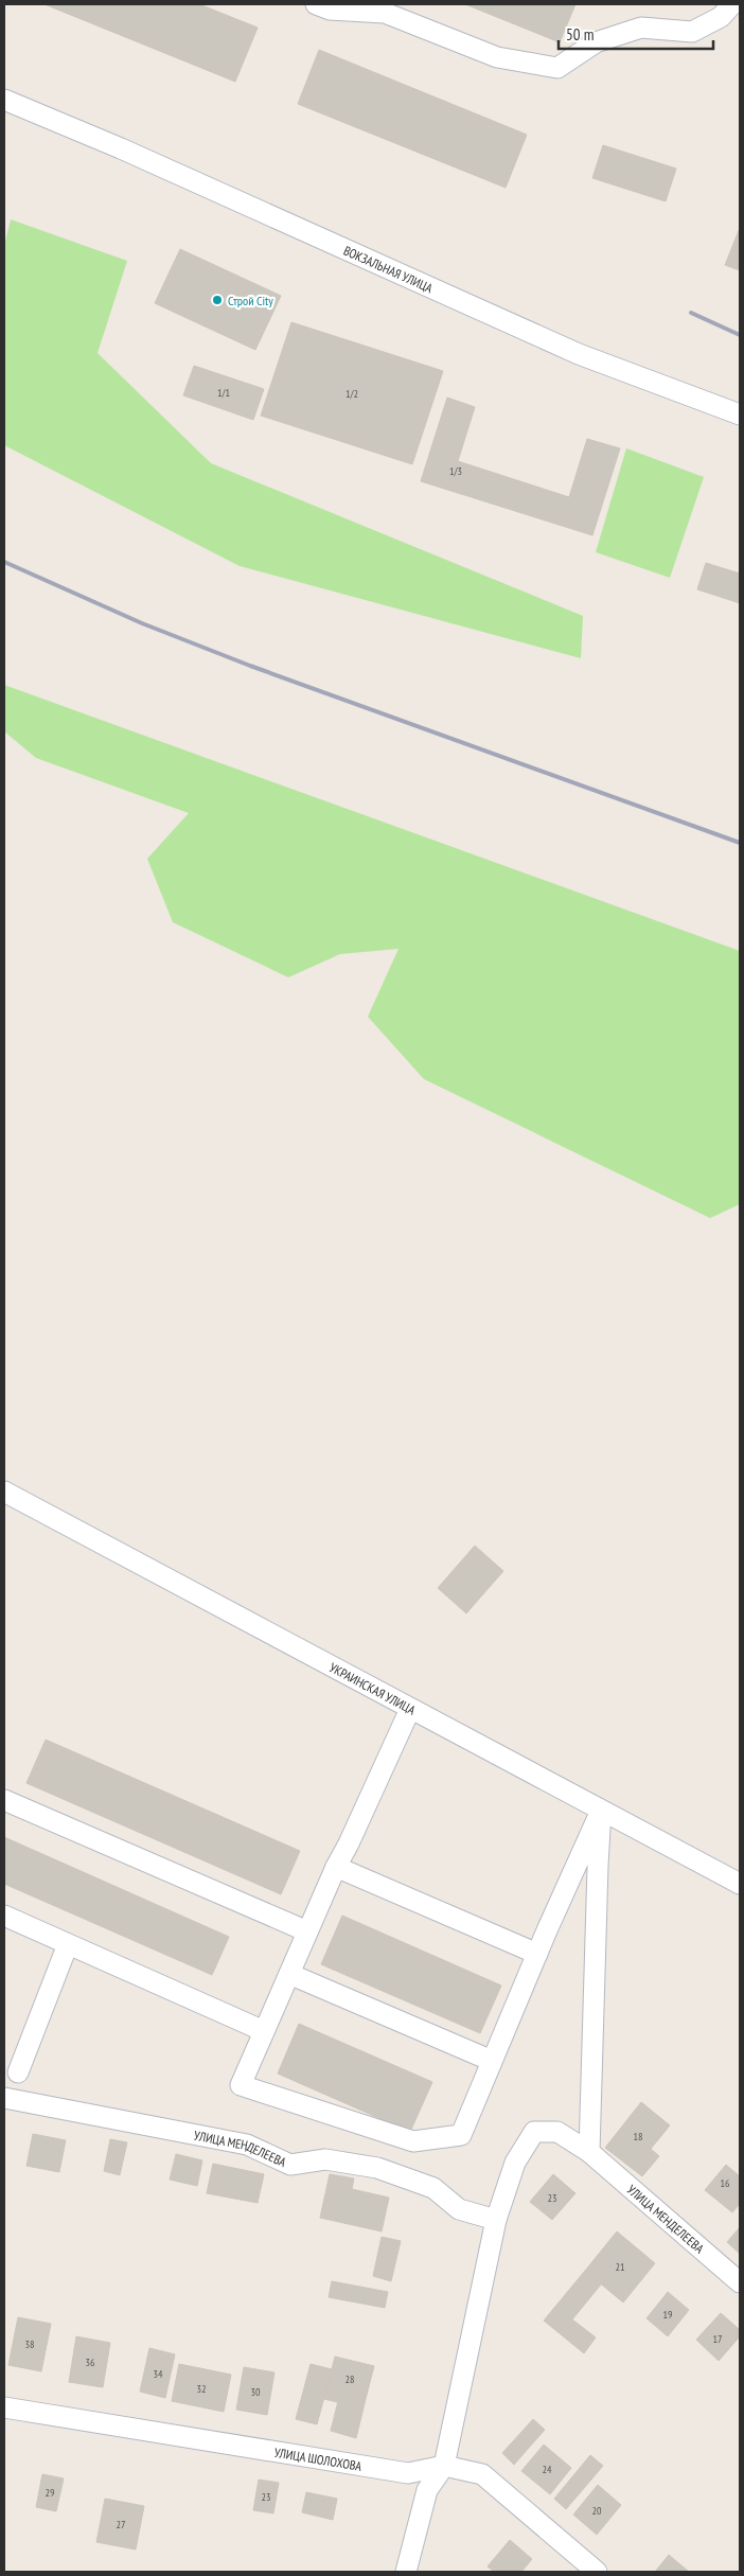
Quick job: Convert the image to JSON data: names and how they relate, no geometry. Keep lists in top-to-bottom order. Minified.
{"streets":{"street":["ВОКЗАЛЬНАЯ УЛИЦА","УКРАИНСКАЯ УЛИЦА","УЛИЦА МЕНДЕЛЕЕВА","УЛИЦА ШОЛОХОВА"]},"places":["Строй City"],"house_numbers":["1/1","1/2","1/3","18","16","23","21","19","17","38","36","34","28","32","30","24","29","23","20","27"],"scale_bar":"50 m"}
